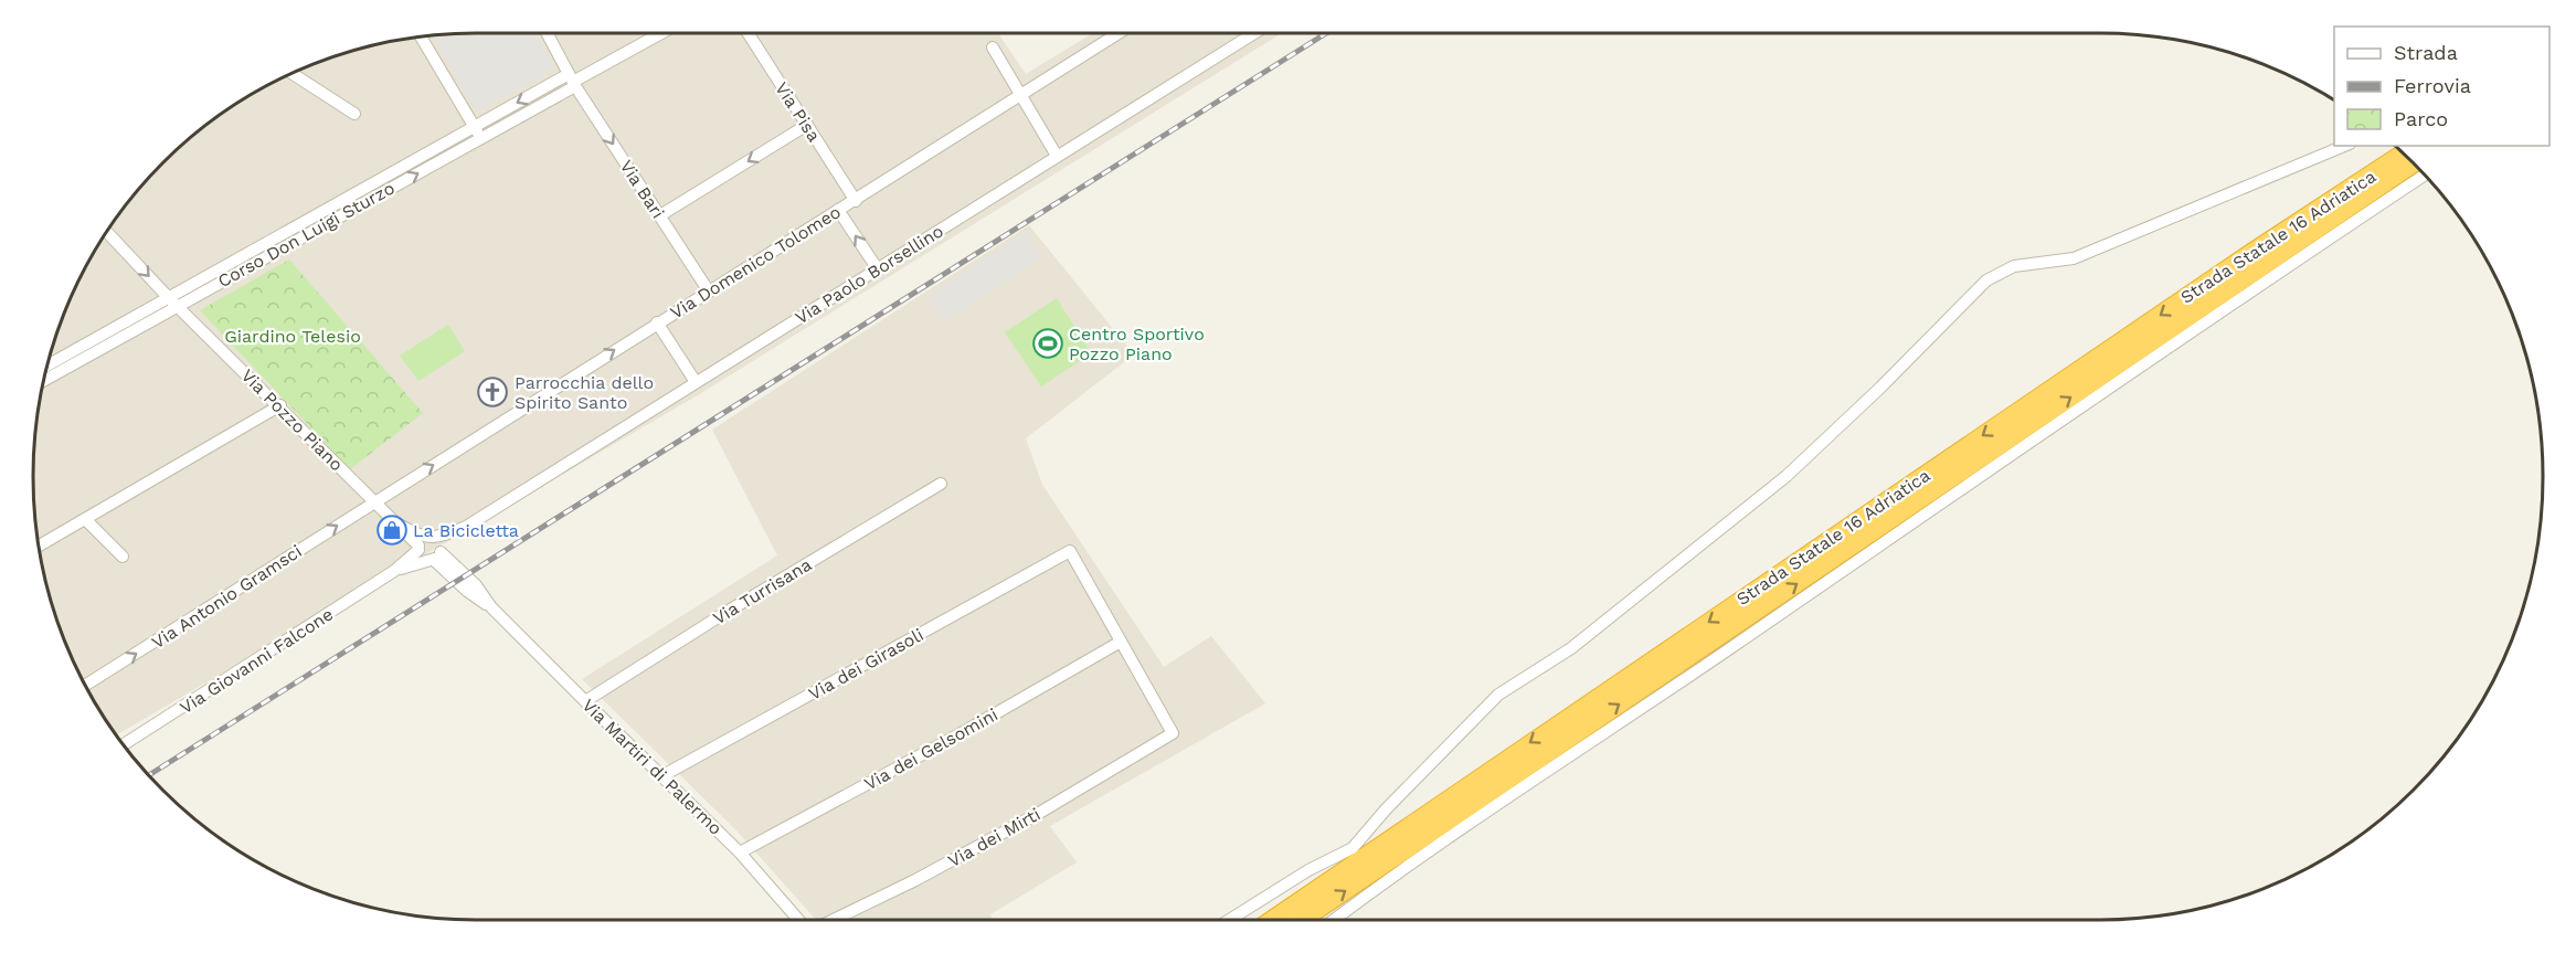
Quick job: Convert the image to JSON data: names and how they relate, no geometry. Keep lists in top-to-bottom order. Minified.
{"streets":{"highway":["Strada Statale 16 Adriatica"],"street":["Via Pisa","Via Bari","Corso Don Luigi Sturzo","Via Domenico Tolomeo","Via Paolo Borsellino","Via Pozzo Piano","Via Turrisana","Via Antonio Gramsci","Via Giovanni Falcone","Via dei Girasoli","Via dei Gelsomini","Via Martiri di Palermo","Via dei Mirti"]},"crossings":[["Via Pisa","Via Domenico Tolomeo"],["Via Bari","Corso Don Luigi Sturzo"],["Via Bari","Via Domenico Tolomeo"],["Corso Don Luigi Sturzo","Via Pozzo Piano"],["Via Domenico Tolomeo","Via Pozzo Piano"],["Via Domenico Tolomeo","Via Antonio Gramsci"],["Via Paolo Borsellino","Via Pozzo Piano"],["Via Paolo Borsellino","Via Giovanni Falcone"],["Via Pozzo Piano","Via Antonio Gramsci"],["Via Pozzo Piano","Via Giovanni Falcone"],["Via Pozzo Piano","Via Martiri di Palermo"],["Via Turrisana","Via Martiri di Palermo"],["Via dei Girasoli","Via dei Gelsomini"],["Via dei Girasoli","Via Martiri di Palermo"],["Via dei Girasoli","Via dei Mirti"],["Via dei Gelsomini","Via Martiri di Palermo"],["Via dei Gelsomini","Via dei Mirti"]],"one_way":["Via Bari","Via Domenico Tolomeo","Via Antonio Gramsci"],"parks":["Giardino Telesio"],"places":{"sports":["Centro Sportivo Pozzo Piano"],"church":["Parrocchia dello Spirito Santo"],"shop":["La Bicicletta"]},"legend":["Strada","Ferrovia","Parco"]}
